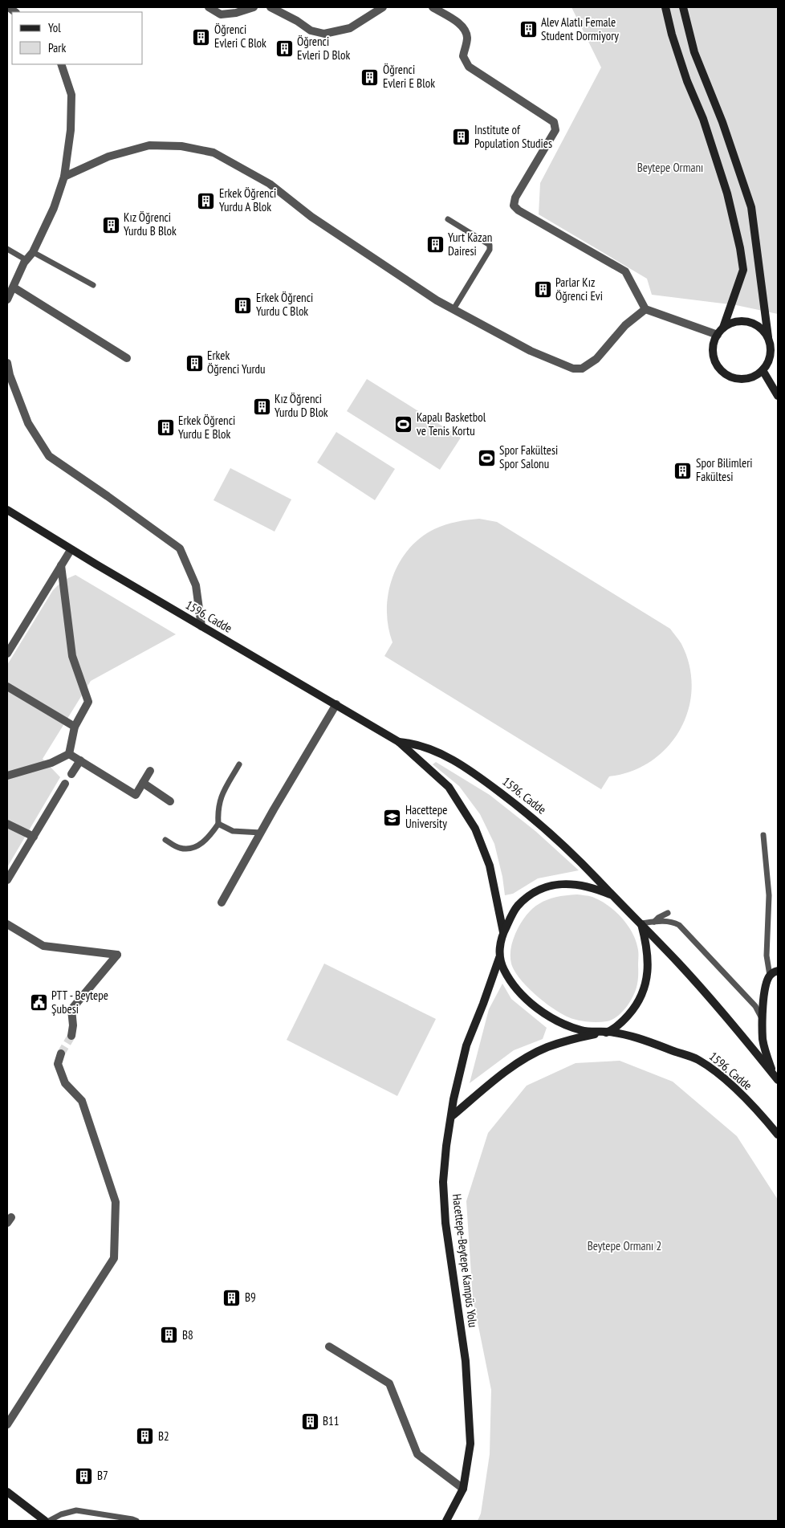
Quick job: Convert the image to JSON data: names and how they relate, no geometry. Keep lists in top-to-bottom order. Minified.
{"streets":{"main road":["1596. Cadde","Hacettepe-Beytepe Kampüs Yolu"]},"crossings":[["1596. Cadde","Hacettepe-Beytepe Kampüs Yolu"]],"parks":["Beytepe Ormanı","Beytepe Ormanı 2"],"places":{"building":["Alev Alatlı Female Student Dormiyory","Öğrenci Evleri C Blok","Öğrenci Evleri D Blok","Öğrenci Evleri E Blok","Institute of Population Studies","Erkek Öğrenci Yurdu A Blok","Kız Öğrenci Yurdu B Blok","Yurt Kazan Dairesi","Parlar Kız Öğrenci Evi","Erkek Öğrenci Yurdu C Blok","Erkek Öğrenci Yurdu","Kız Öğrenci Yurdu D Blok","Erkek Öğrenci Yurdu E Blok","Spor Bilimleri Fakültesi","B9","B8","B11","B2","B7"],"sports":["Kapalı Basketbol ve Tenis Kortu","Spor Fakültesi Spor Salonu"],"school or university":["Hacettepe University"],"public building":["PTT - Beytepe Şubesi"]},"legend":["Yol","Park"]}
